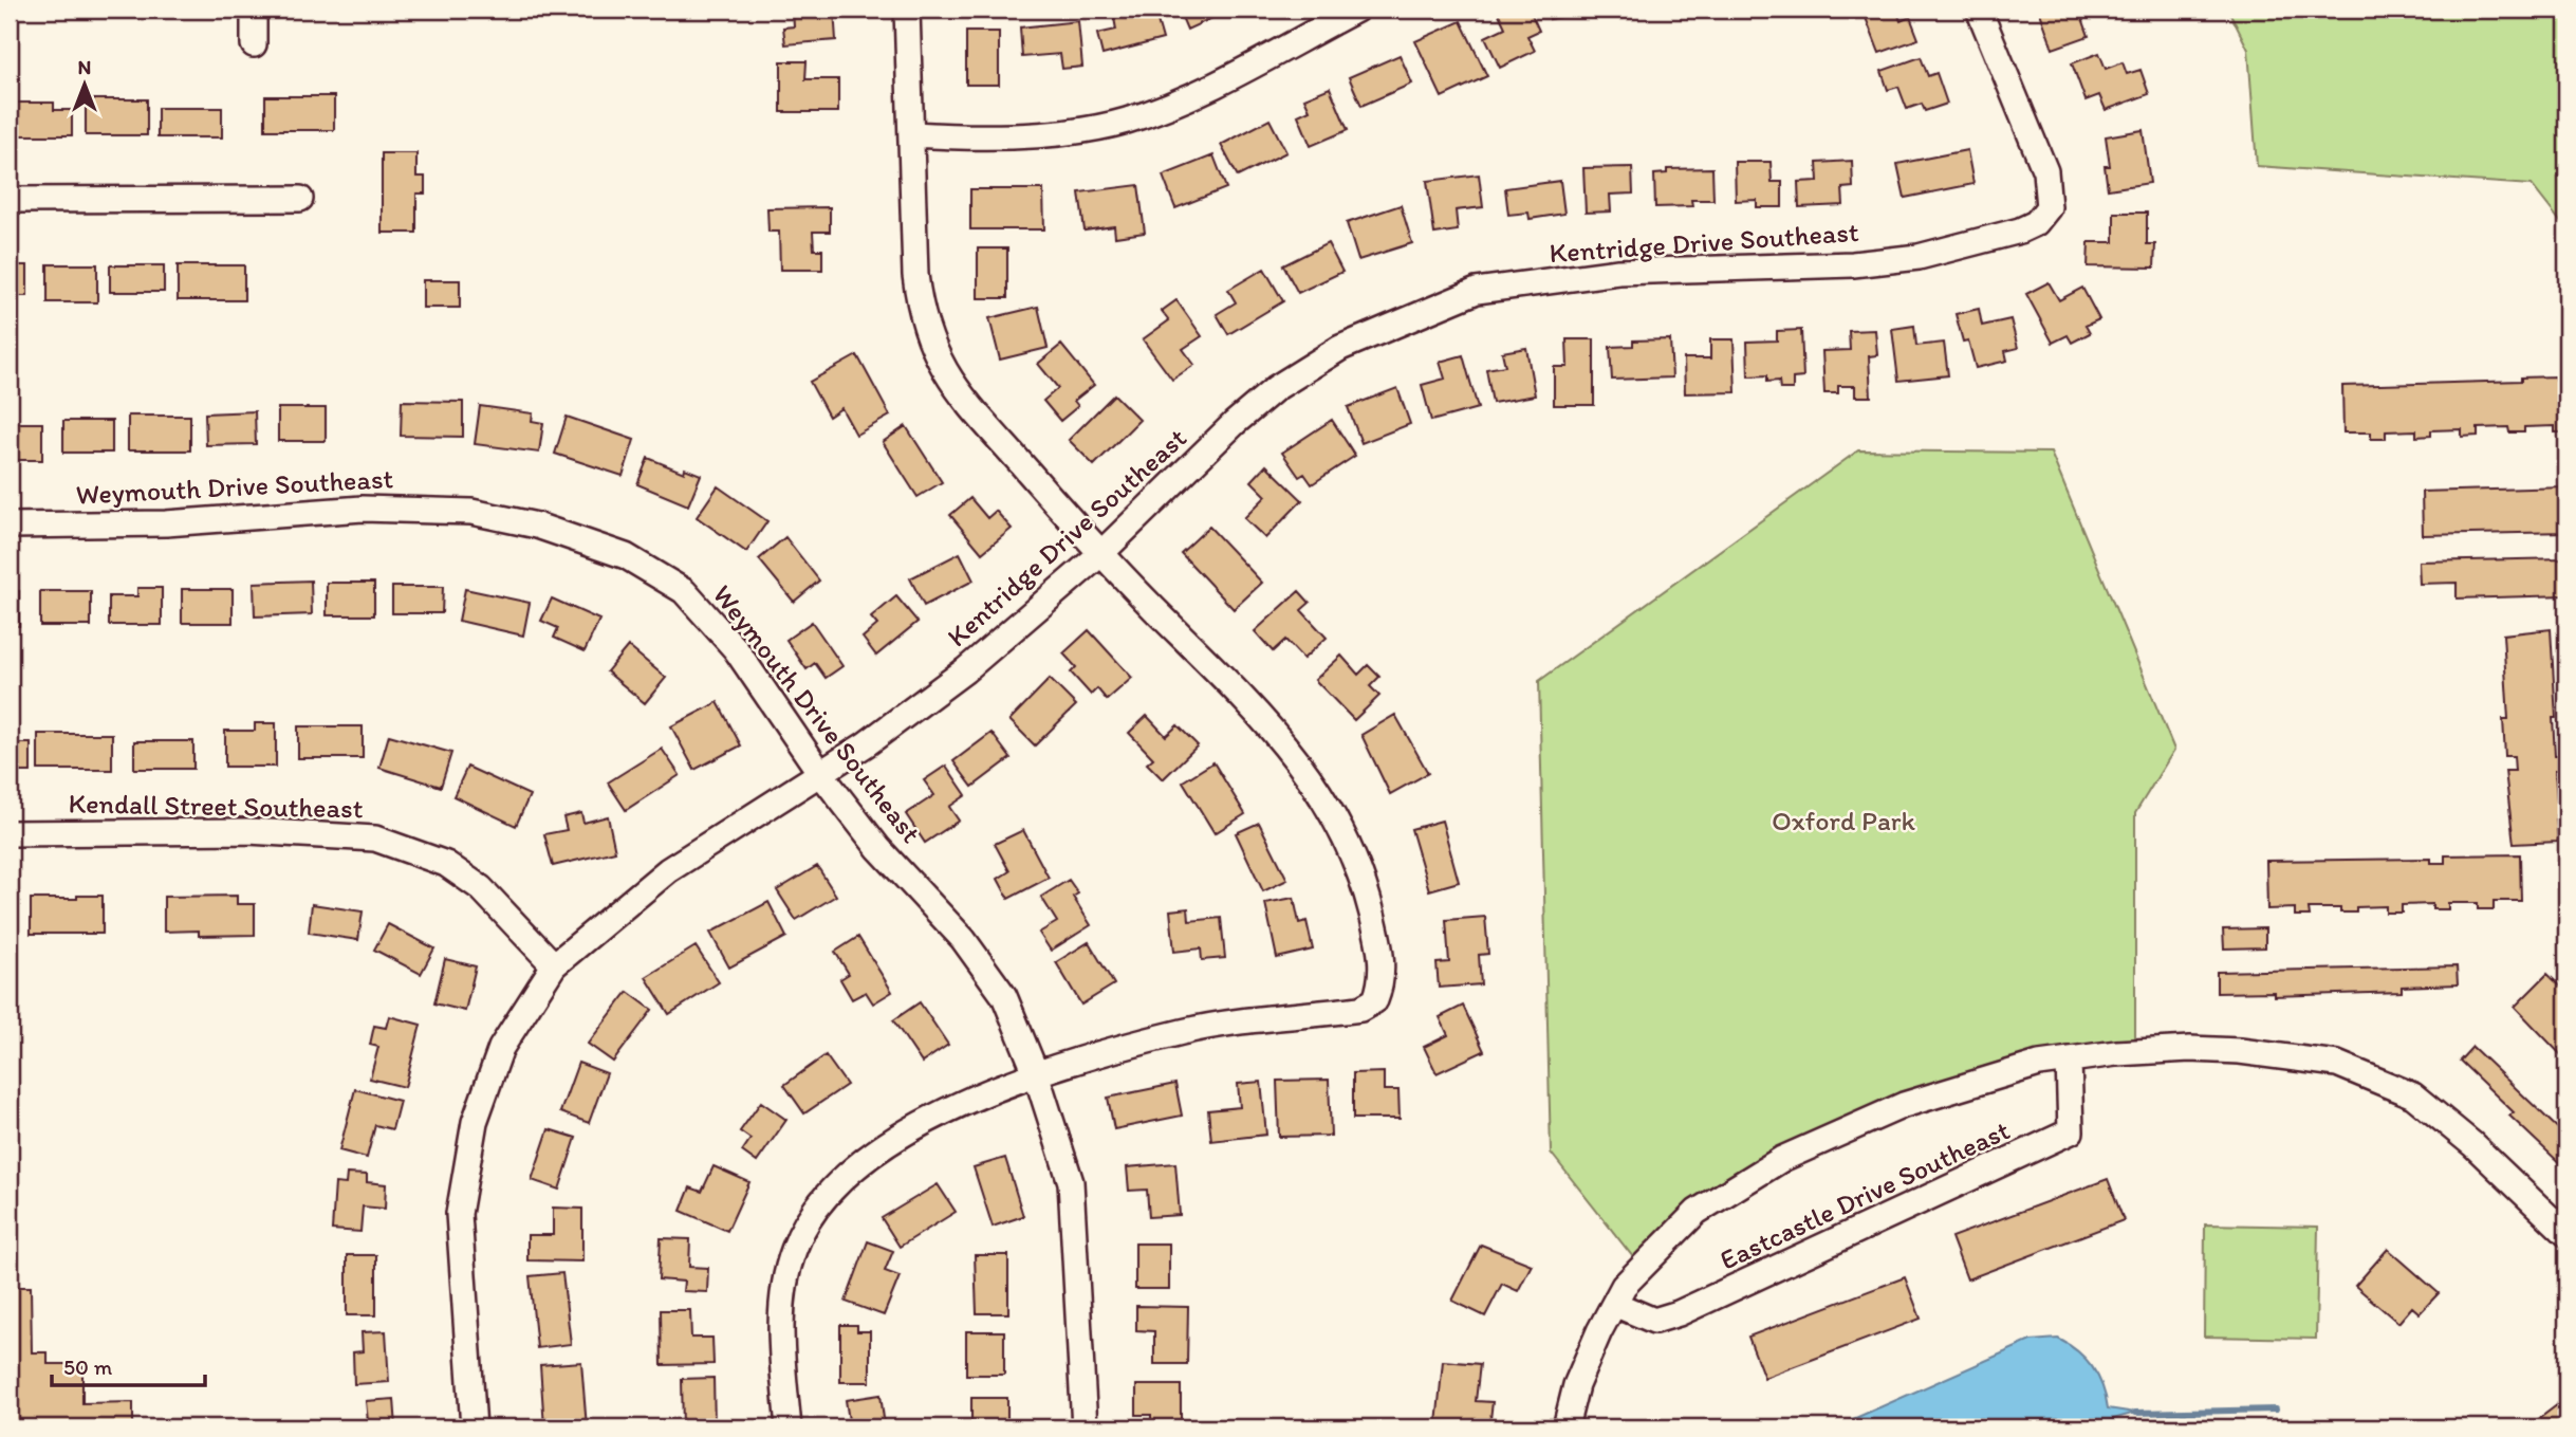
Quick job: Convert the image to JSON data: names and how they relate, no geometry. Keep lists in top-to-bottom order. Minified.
{"streets":{"street":["Kentridge Drive Southeast","Weymouth Drive Southeast","Kendall Street Southeast","Eastcastle Drive Southeast"]},"crossings":[["Kentridge Drive Southeast","Weymouth Drive Southeast"],["Kentridge Drive Southeast","Kendall Street Southeast"]],"parks":["Oxford Park"],"scale_bar":"50 m","north":"top"}
